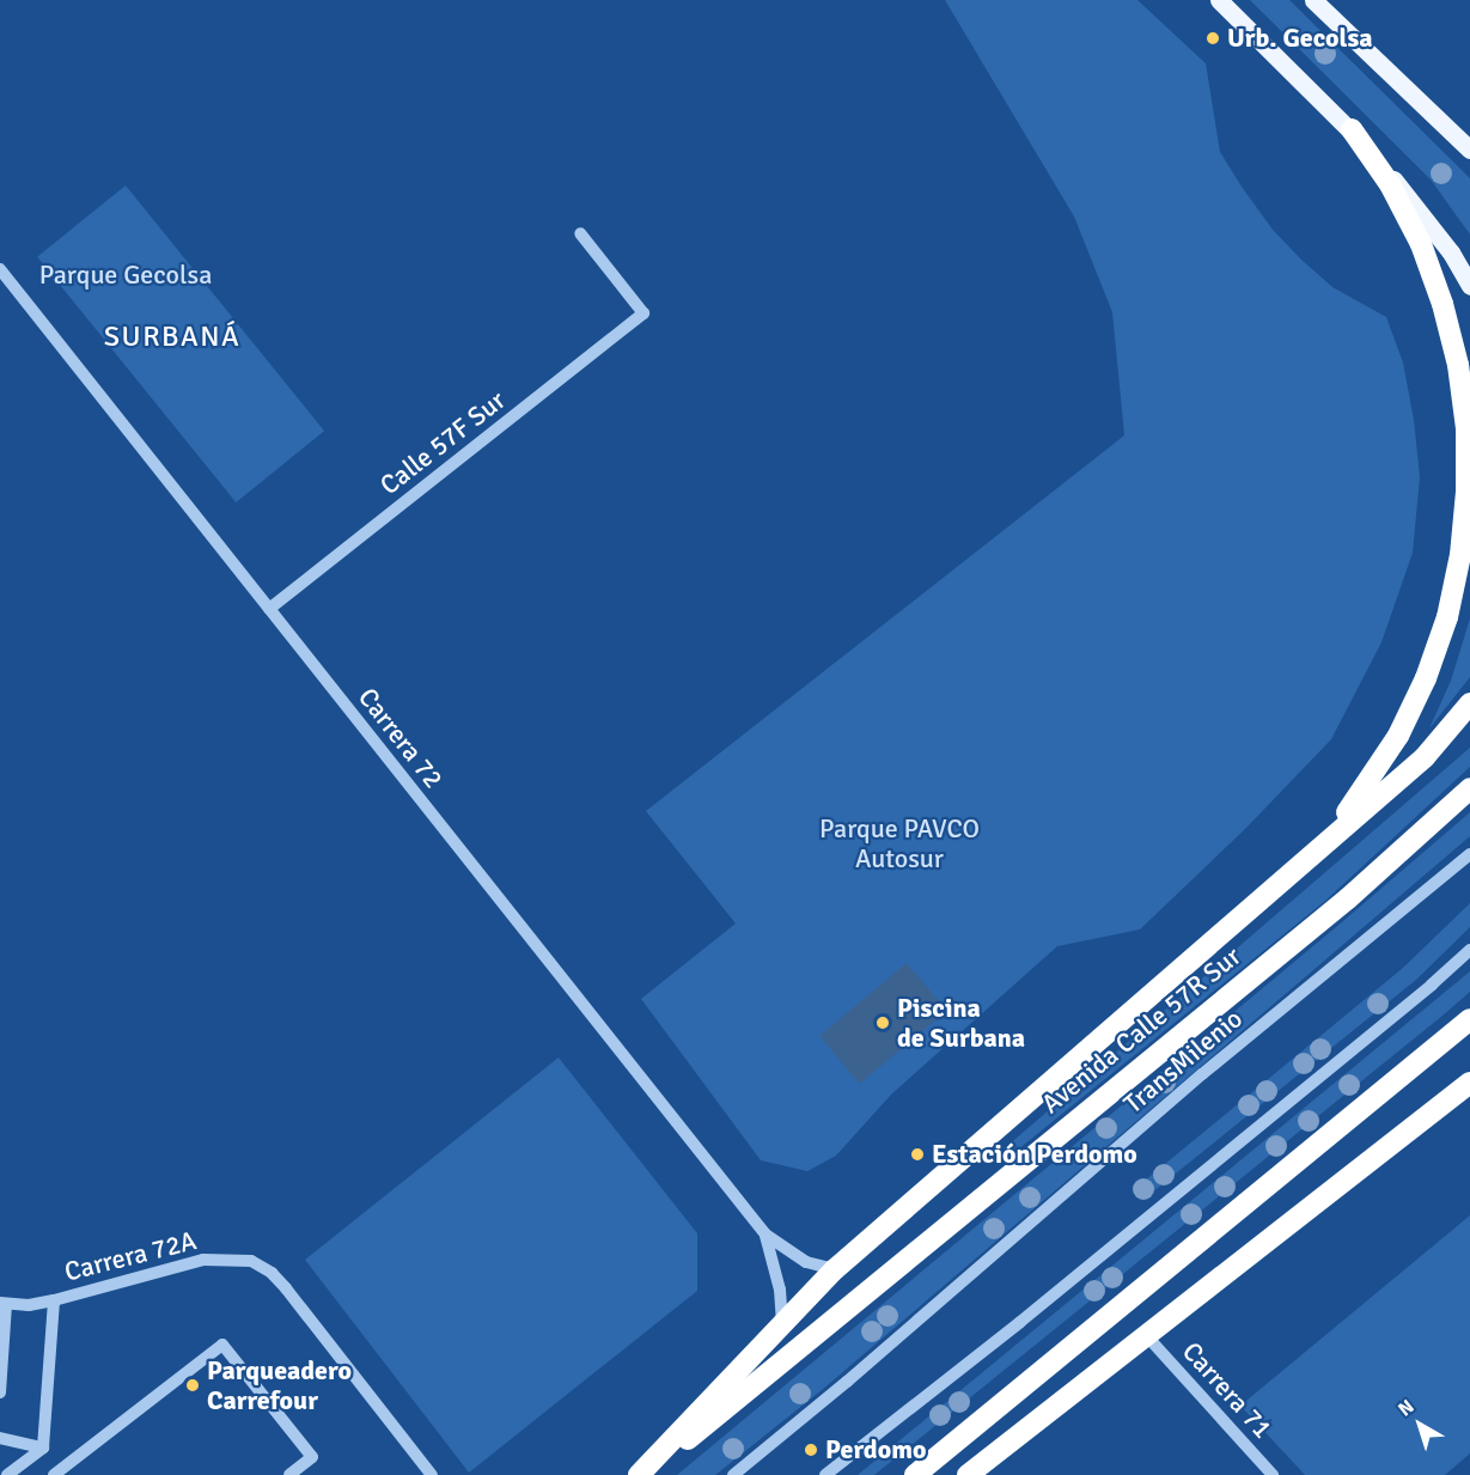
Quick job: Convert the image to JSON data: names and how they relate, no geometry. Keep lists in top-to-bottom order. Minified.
{"streets":{"highway":["Avenida Calle 57R Sur"],"street":["Calle 57F Sur","Carrera 72","TransMilenio","Carrera 72A","Carrera 71"]},"crossings":[["Calle 57F Sur","Carrera 72"]],"districts":["SURBANÁ"],"parks":["Parque Gecolsa","Parque PAVCO Autosur"],"places":["Urb. Gecolsa","Piscina de Surbana","Estación Perdomo","Parqueadero Carrefour","Perdomo"],"north":"top left"}
